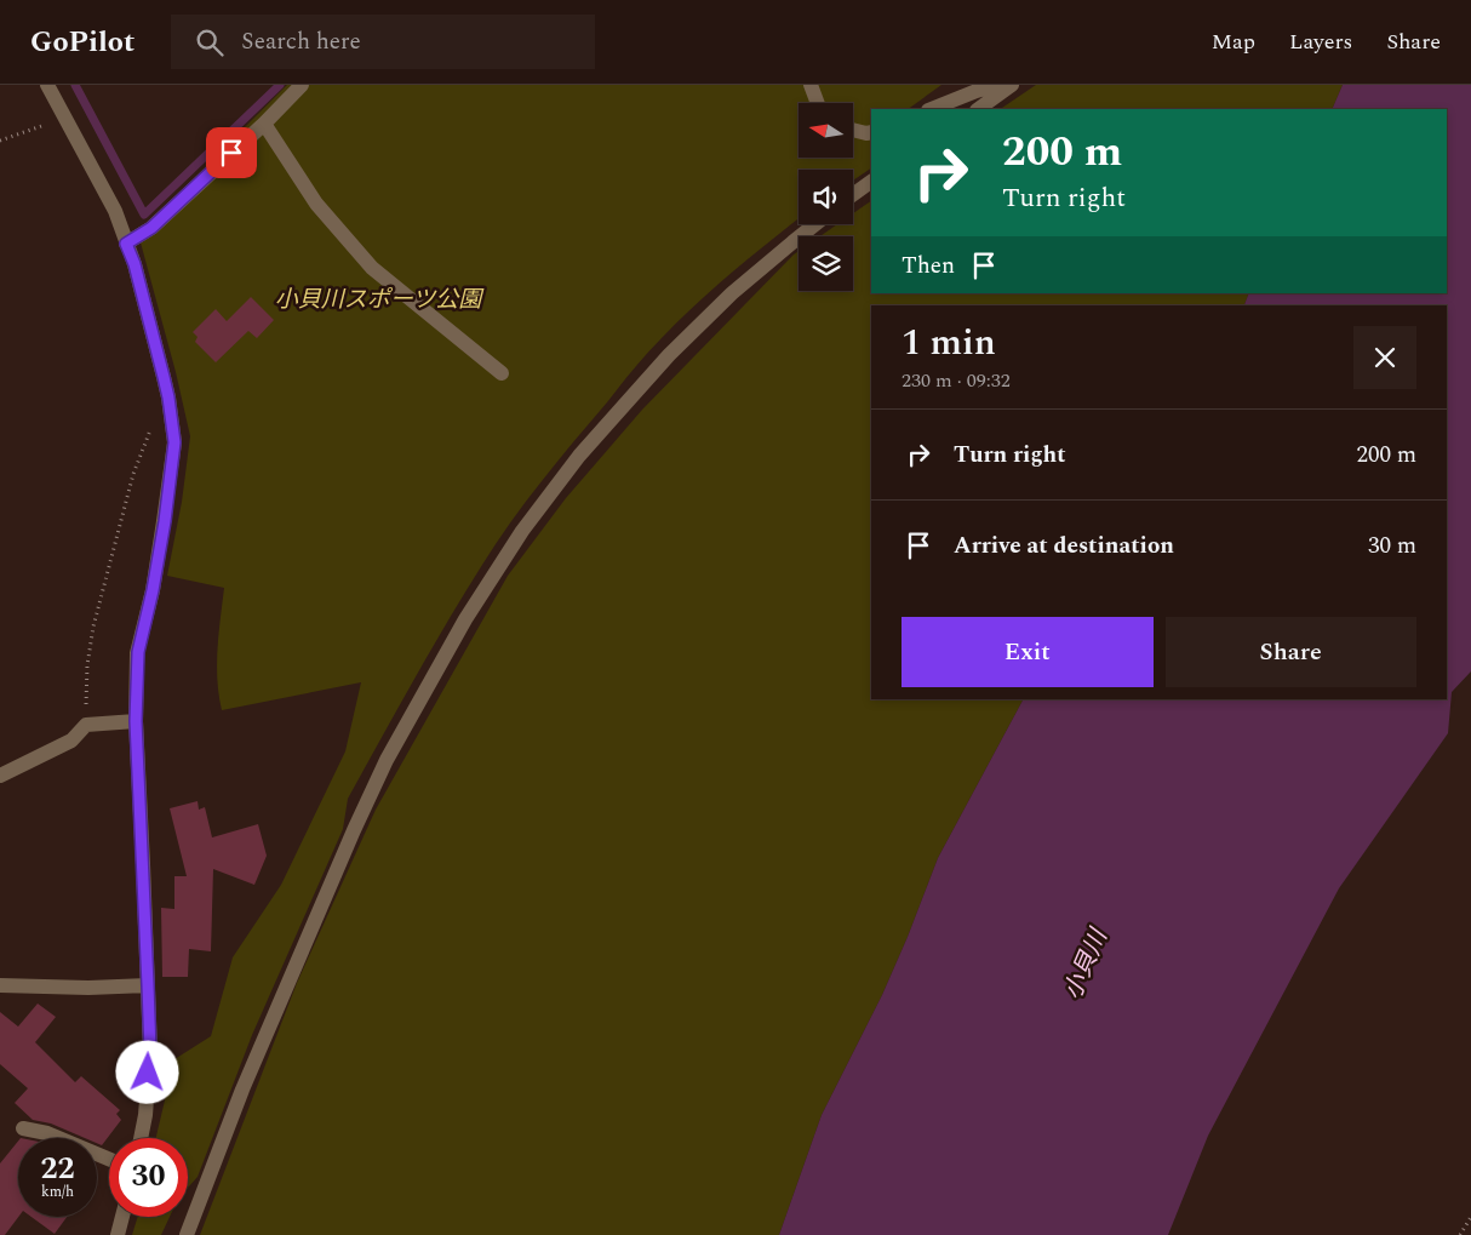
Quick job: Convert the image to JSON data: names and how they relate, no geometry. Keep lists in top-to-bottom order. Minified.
{"water":["小貝川"],"parks":["小貝川スポーツ公園"],"north":"left","page":{"header":"GoPilot","search":"Search here","nav":["Map","Layers","Share"],"turn":["200 m","Turn right"],"then":"Then","heading":["1 min","230 m · 09:32"],"list":[{"name":"Turn right","value":"200 m"},{"name":"Arrive at destination","value":"30 m"}],"buttons":["Exit","Share"],"speed":"22 km/h","limit":"30"}}
